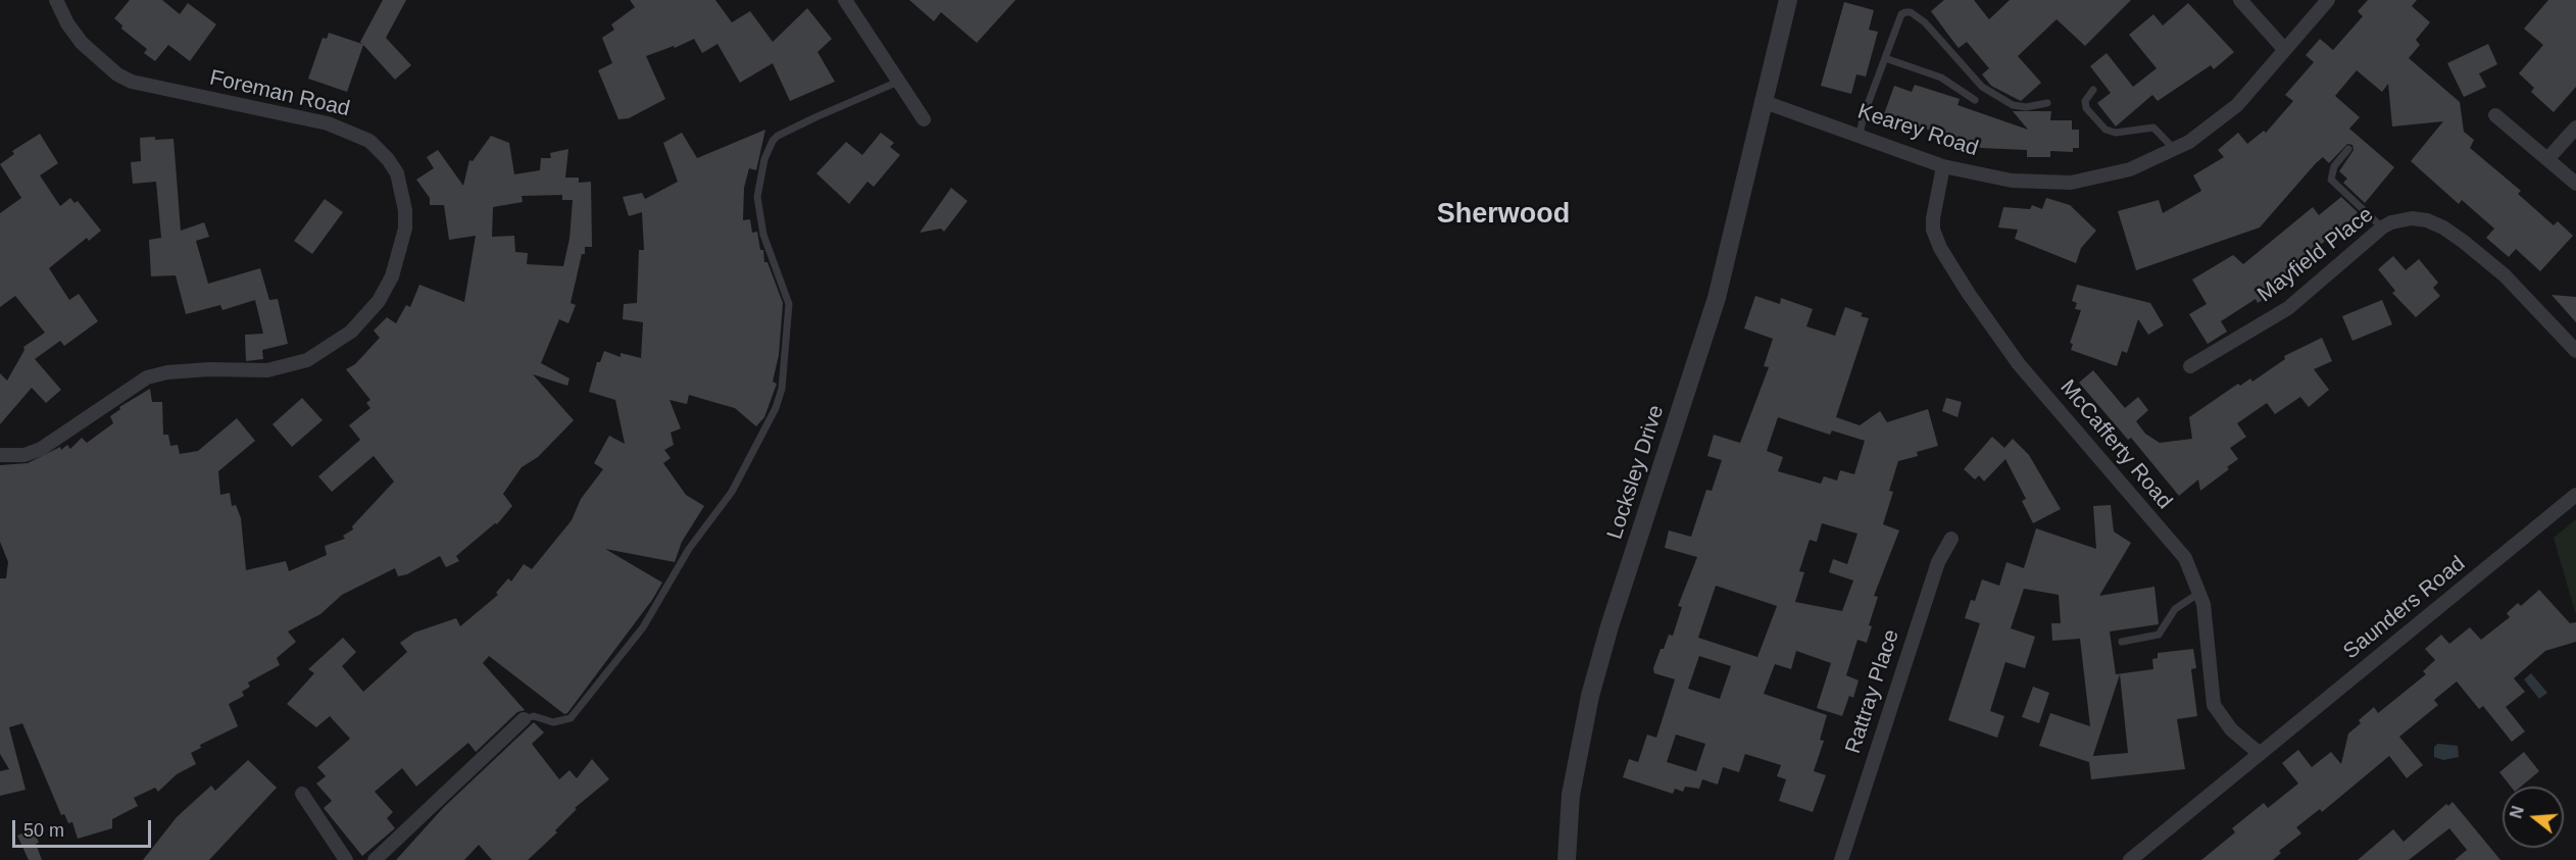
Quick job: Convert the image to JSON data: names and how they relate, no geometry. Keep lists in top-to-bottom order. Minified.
{"streets":{"street":["Foreman Road","Kearey Road","Mayfield Place","McCafferty Road","Locksley Drive","Saunders Road","Rattray Place"]},"crossings":[["Kearey Road","McCafferty Road"],["Kearey Road","Locksley Drive"],["McCafferty Road","Saunders Road"]],"districts":["Sherwood"],"scale_bar":"50 m","north":"left"}
